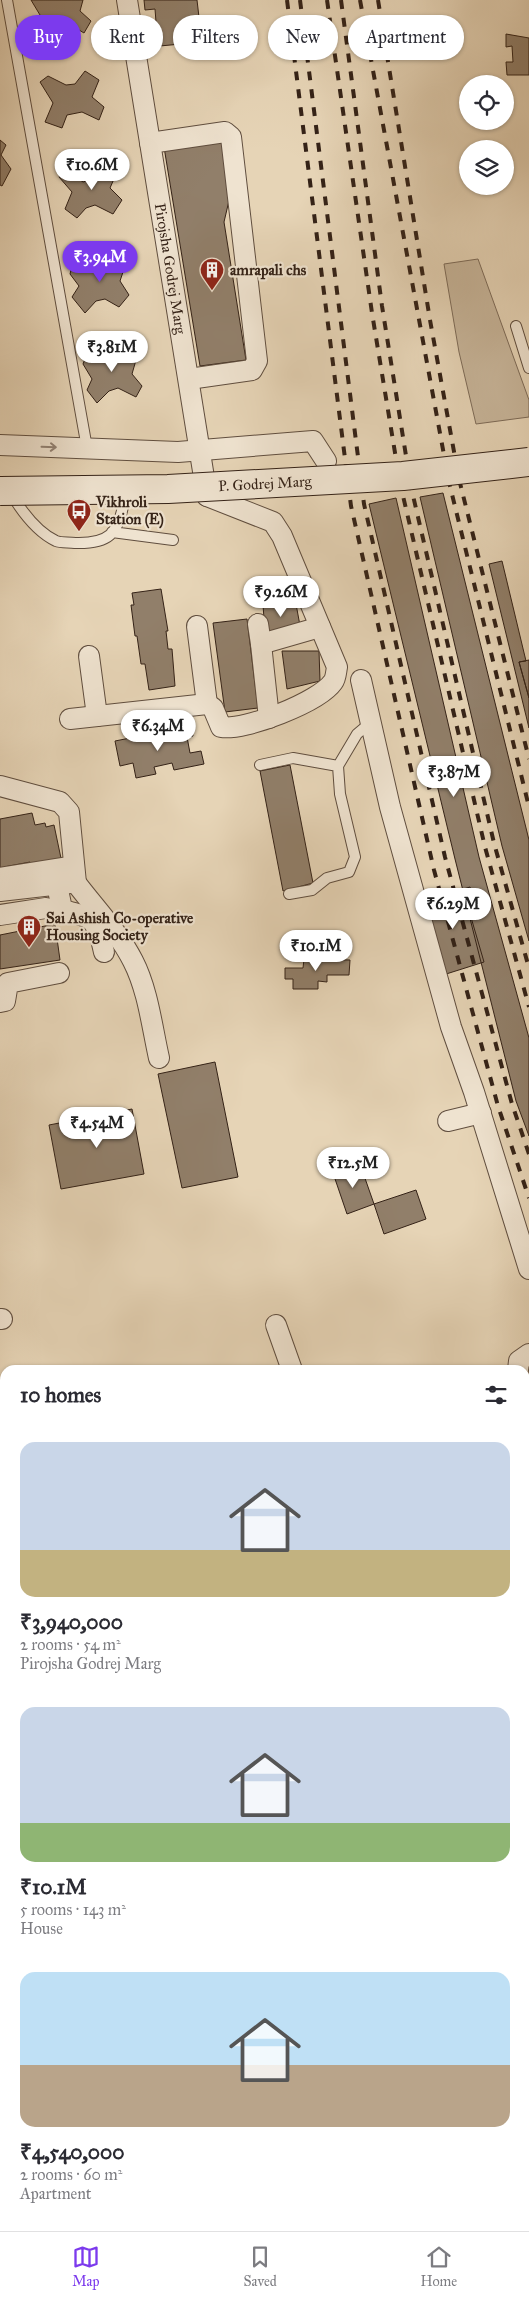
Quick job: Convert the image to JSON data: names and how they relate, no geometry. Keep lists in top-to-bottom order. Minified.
{"streets":{"street":["Pirojsha Godrej Marg","P. Godrej Marg"]},"places":{"building":["amrapali chs","Sai Ashish Co-operative Housing Society"],"bus stop":["Vikhroli Station (E)"]},"page":{"chip":["Buy","Rent","Filters","New","Apartment"],"price":["₹10.6M","₹3.94M","₹3.81M","₹9.26M","₹6.34M","₹3.87M","₹6.29M","₹10.1M","₹4.54M","₹12.5M"],"heading":"10 homes","list":[{"name":"₹3,940,000","note":"2 rooms · 54 m² · Pirojsha Godrej Marg"},{"name":"₹10.1M","note":"5 rooms · 143 m² · House"},{"name":"₹4,540,000","note":"2 rooms · 60 m² · Apartment"}],"tabs":["Map","Saved","Home"]}}
